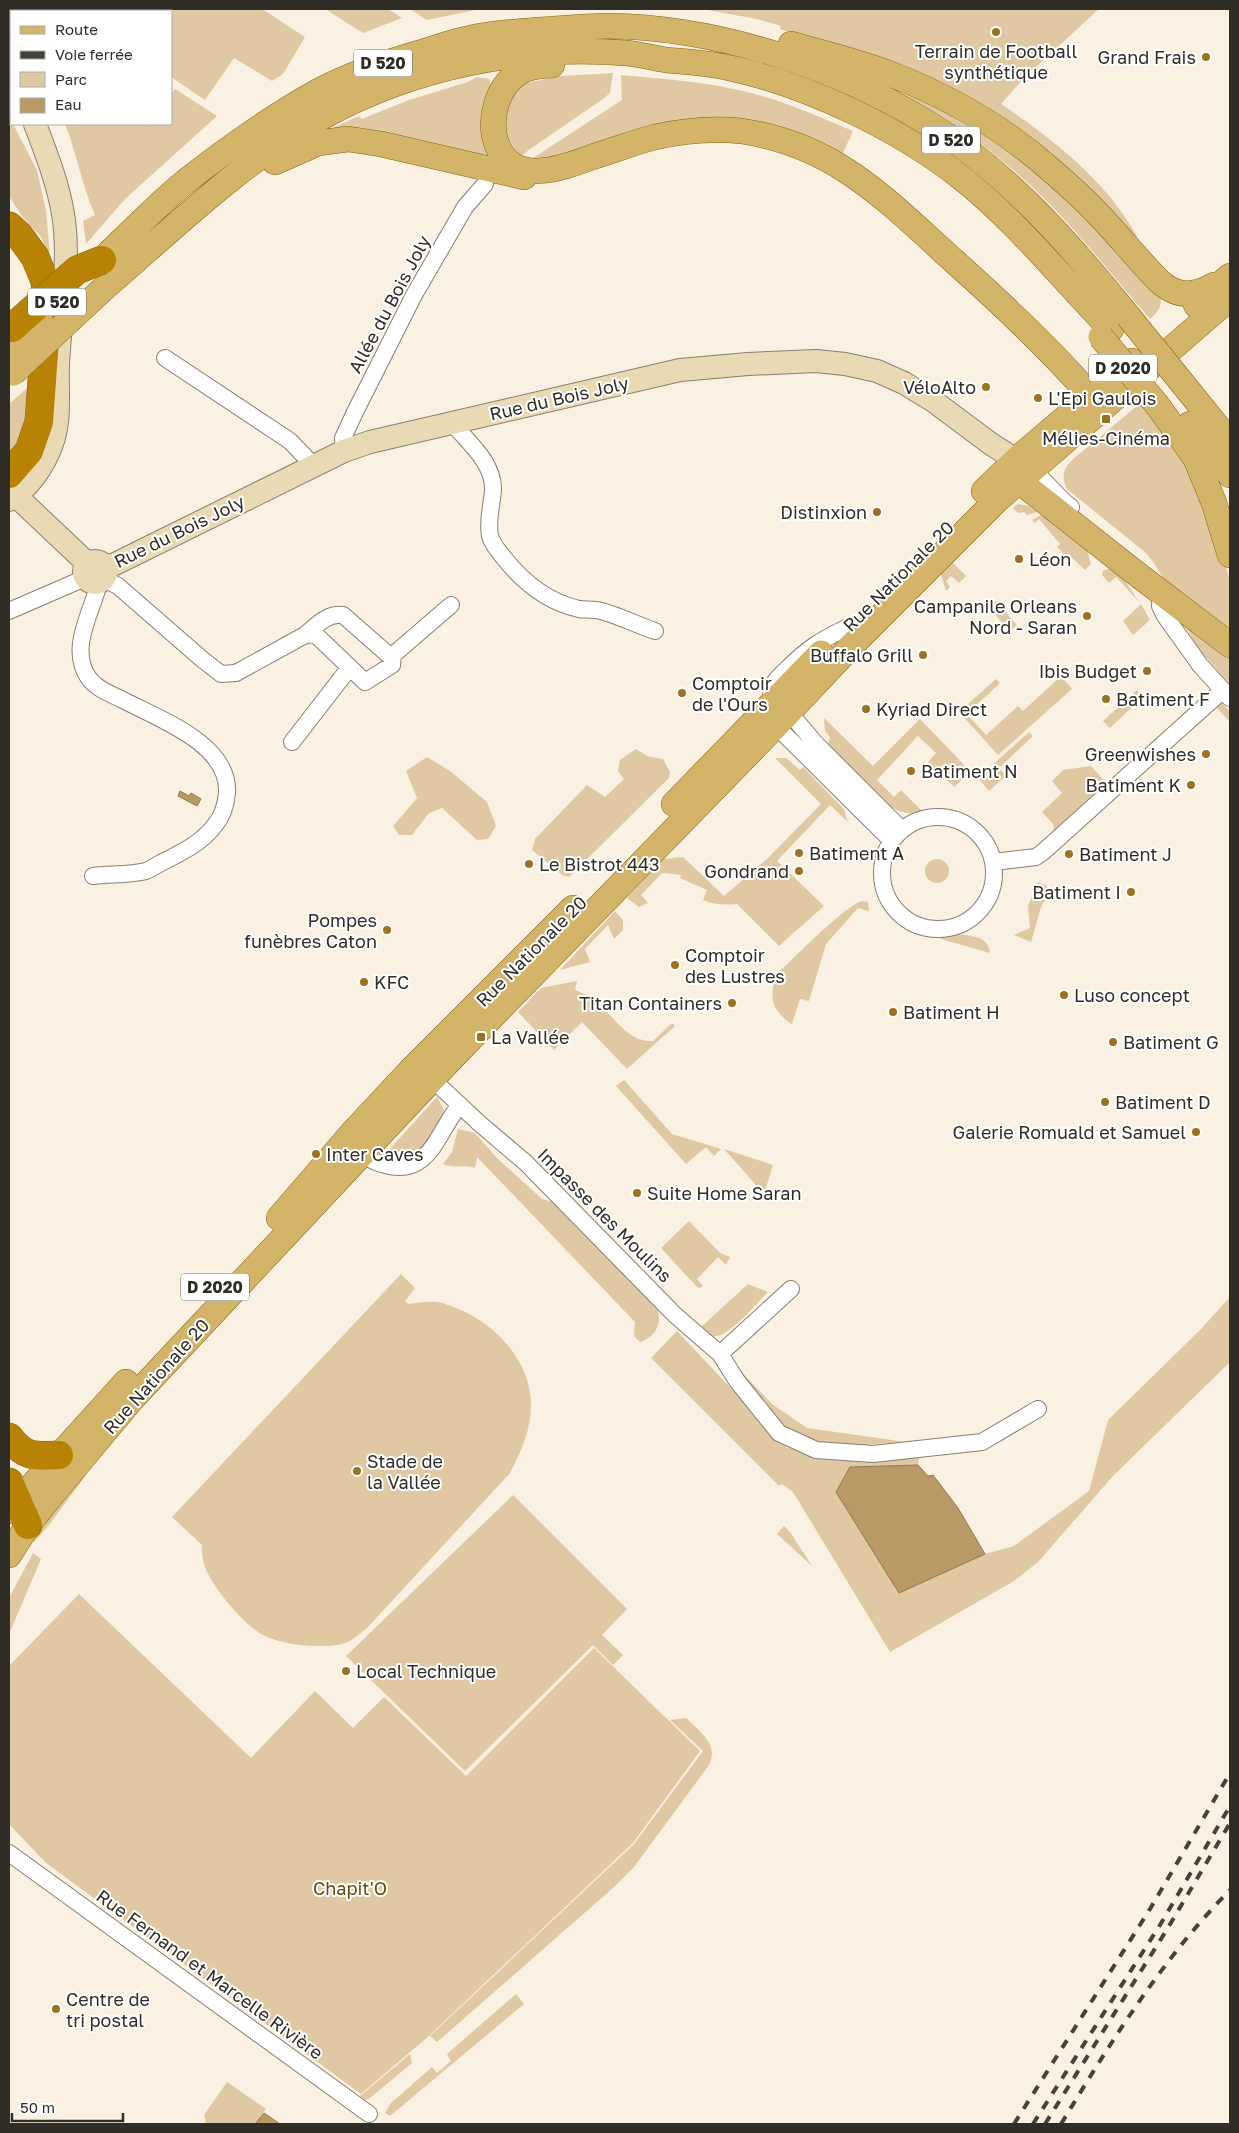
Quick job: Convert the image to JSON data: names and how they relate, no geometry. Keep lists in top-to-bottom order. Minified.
{"streets":{"main road":["D 520","D 2020","Rue Nationale 20"],"street":["Allée du Bois Joly","Rue du Bois Joly","Impasse des Moulins","Rue Fernand et Marcelle Rivière"]},"crossings":[["Allée du Bois Joly","Rue du Bois Joly"],["Rue du Bois Joly","Rue Nationale 20"],["Rue Nationale 20","Impasse des Moulins"]],"parks":["Chapit'O"],"places":{"other":["Terrain de Football synthétique","Grand Frais","VéloAlto","L'Epi Gaulois","Distinxion","Léon","Campanile Orleans Nord - Saran","Buffalo Grill","Ibis Budget","Comptoir de l'Ours","Batiment F","Kyriad Direct","Greenwishes","Batiment N","Batiment K","Batiment A","Batiment J","Le Bistrot 443","Gondrand","Batiment I","Pompes funèbres Caton","Comptoir des Lustres","KFC","Luso concept","Titan Containers","Batiment H","Batiment G","Batiment D","Galerie Romuald et Samuel","Inter Caves","Suite Home Saran","Stade de la Vallée","Local Technique","Centre de tri postal"],"transit":["Mélies-Cinéma","La Vallée"]},"legend":["Route","Voie ferrée","Parc","Eau"],"scale_bar":"50 m"}
